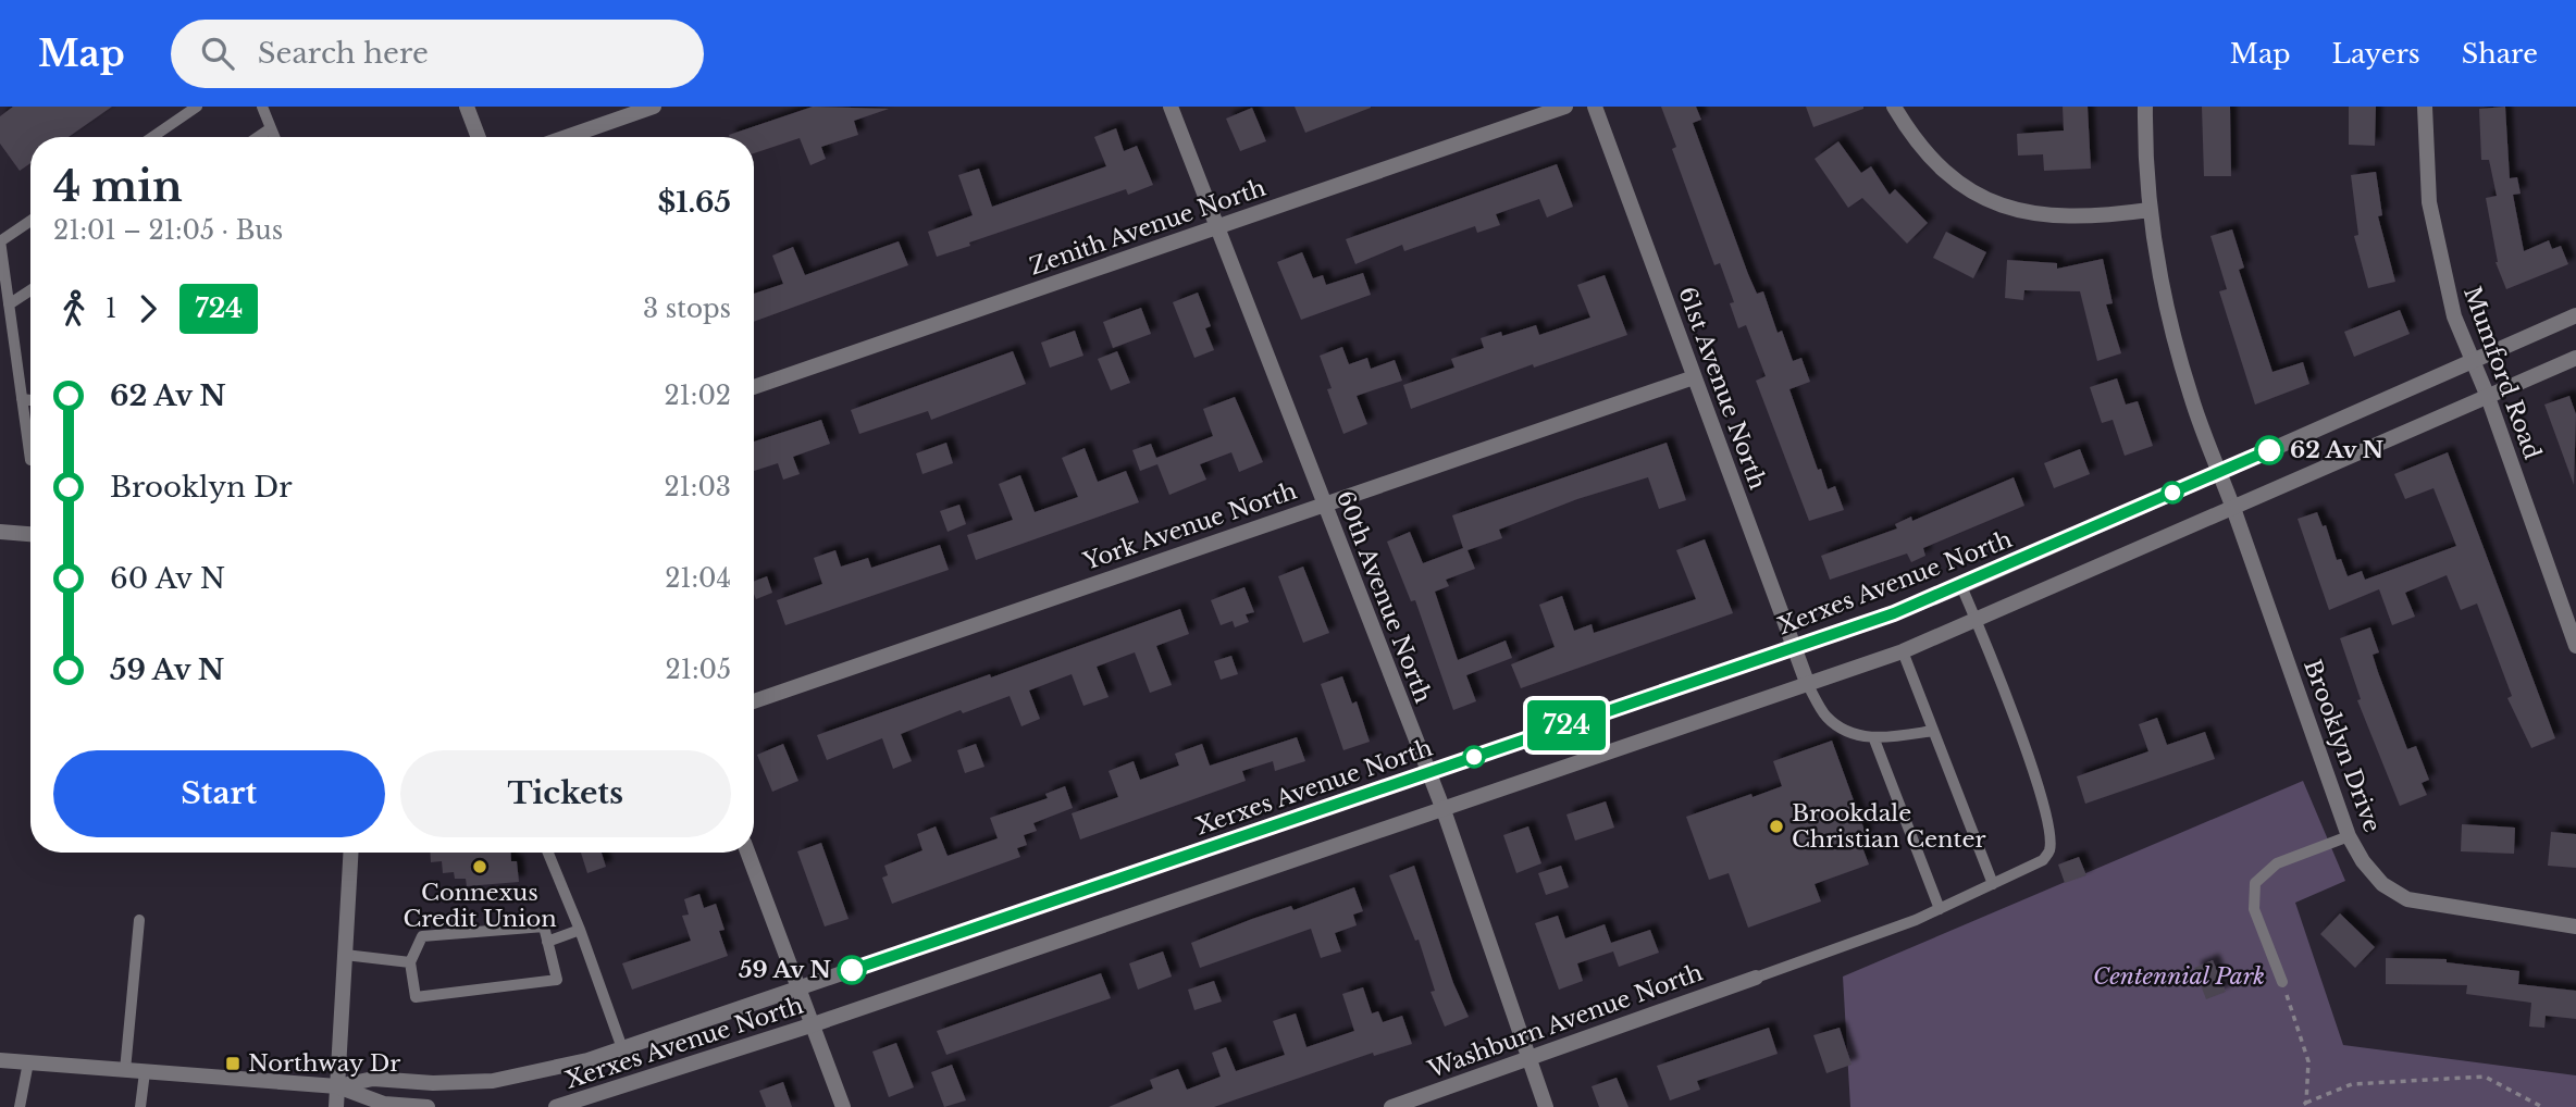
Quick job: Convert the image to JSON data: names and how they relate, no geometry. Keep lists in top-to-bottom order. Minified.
{"streets":{"street":["Zenith Avenue North","Mumford Road","61st Avenue North","York Avenue North","Xerxes Avenue North","60th Avenue North","Brooklyn Drive","Washburn Avenue North"]},"crossings":[["Zenith Avenue North","60th Avenue North"],["Mumford Road","Xerxes Avenue North"],["61st Avenue North","York Avenue North"],["61st Avenue North","Xerxes Avenue North"],["York Avenue North","60th Avenue North"],["Xerxes Avenue North","60th Avenue North"],["Xerxes Avenue North","Brooklyn Drive"],["60th Avenue North","Washburn Avenue North"]],"parks":["Centennial Park"],"places":{"other":["62 Av N","Brookdale Christian Center","Connexus Credit Union","59 Av N"],"transit":["Northway Dr"]},"lines":["bus line 724"],"page":{"header":"Map","search":"Search here","nav":["Map","Layers","Share"],"on_map":"724","heading":["4 min","21:01 – 21:05 · Bus","$1.65"],"legs":["1","724","3 stops"],"list":[{"name":"62 Av N","value":"21:02"},{"name":"Brooklyn Dr","value":"21:03"},{"name":"60 Av N","value":"21:04"},{"name":"59 Av N","value":"21:05"}],"buttons":["Start","Tickets"]}}
